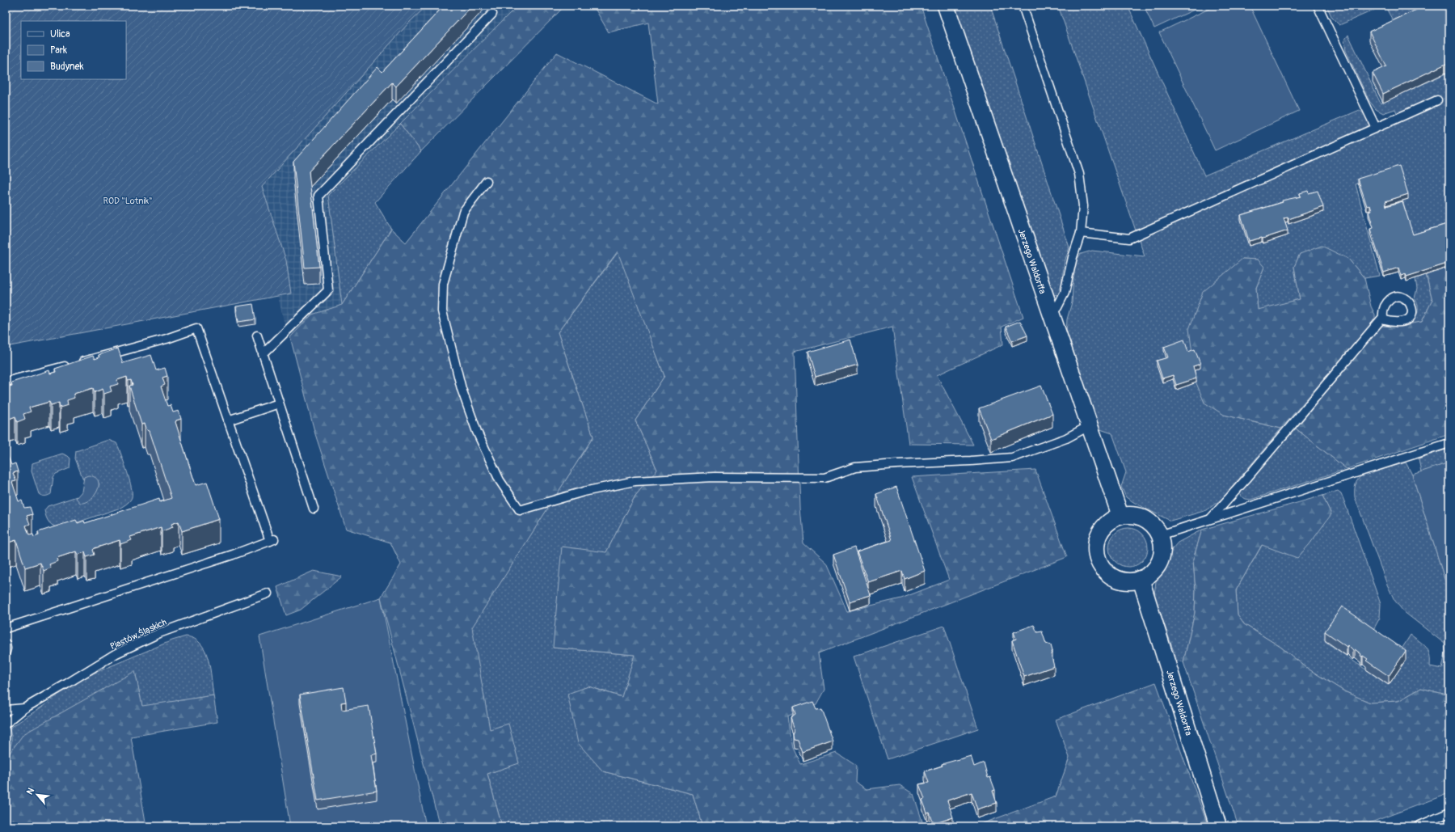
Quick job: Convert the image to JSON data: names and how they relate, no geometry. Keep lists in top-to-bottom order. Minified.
{"streets":{"street":["Jerzego Waldorffa"],"lane":["Piastów Śląskich"]},"parks":["ROD \"Lotnik\""],"legend":["Ulica","Park","Budynek"],"north":"top left"}
